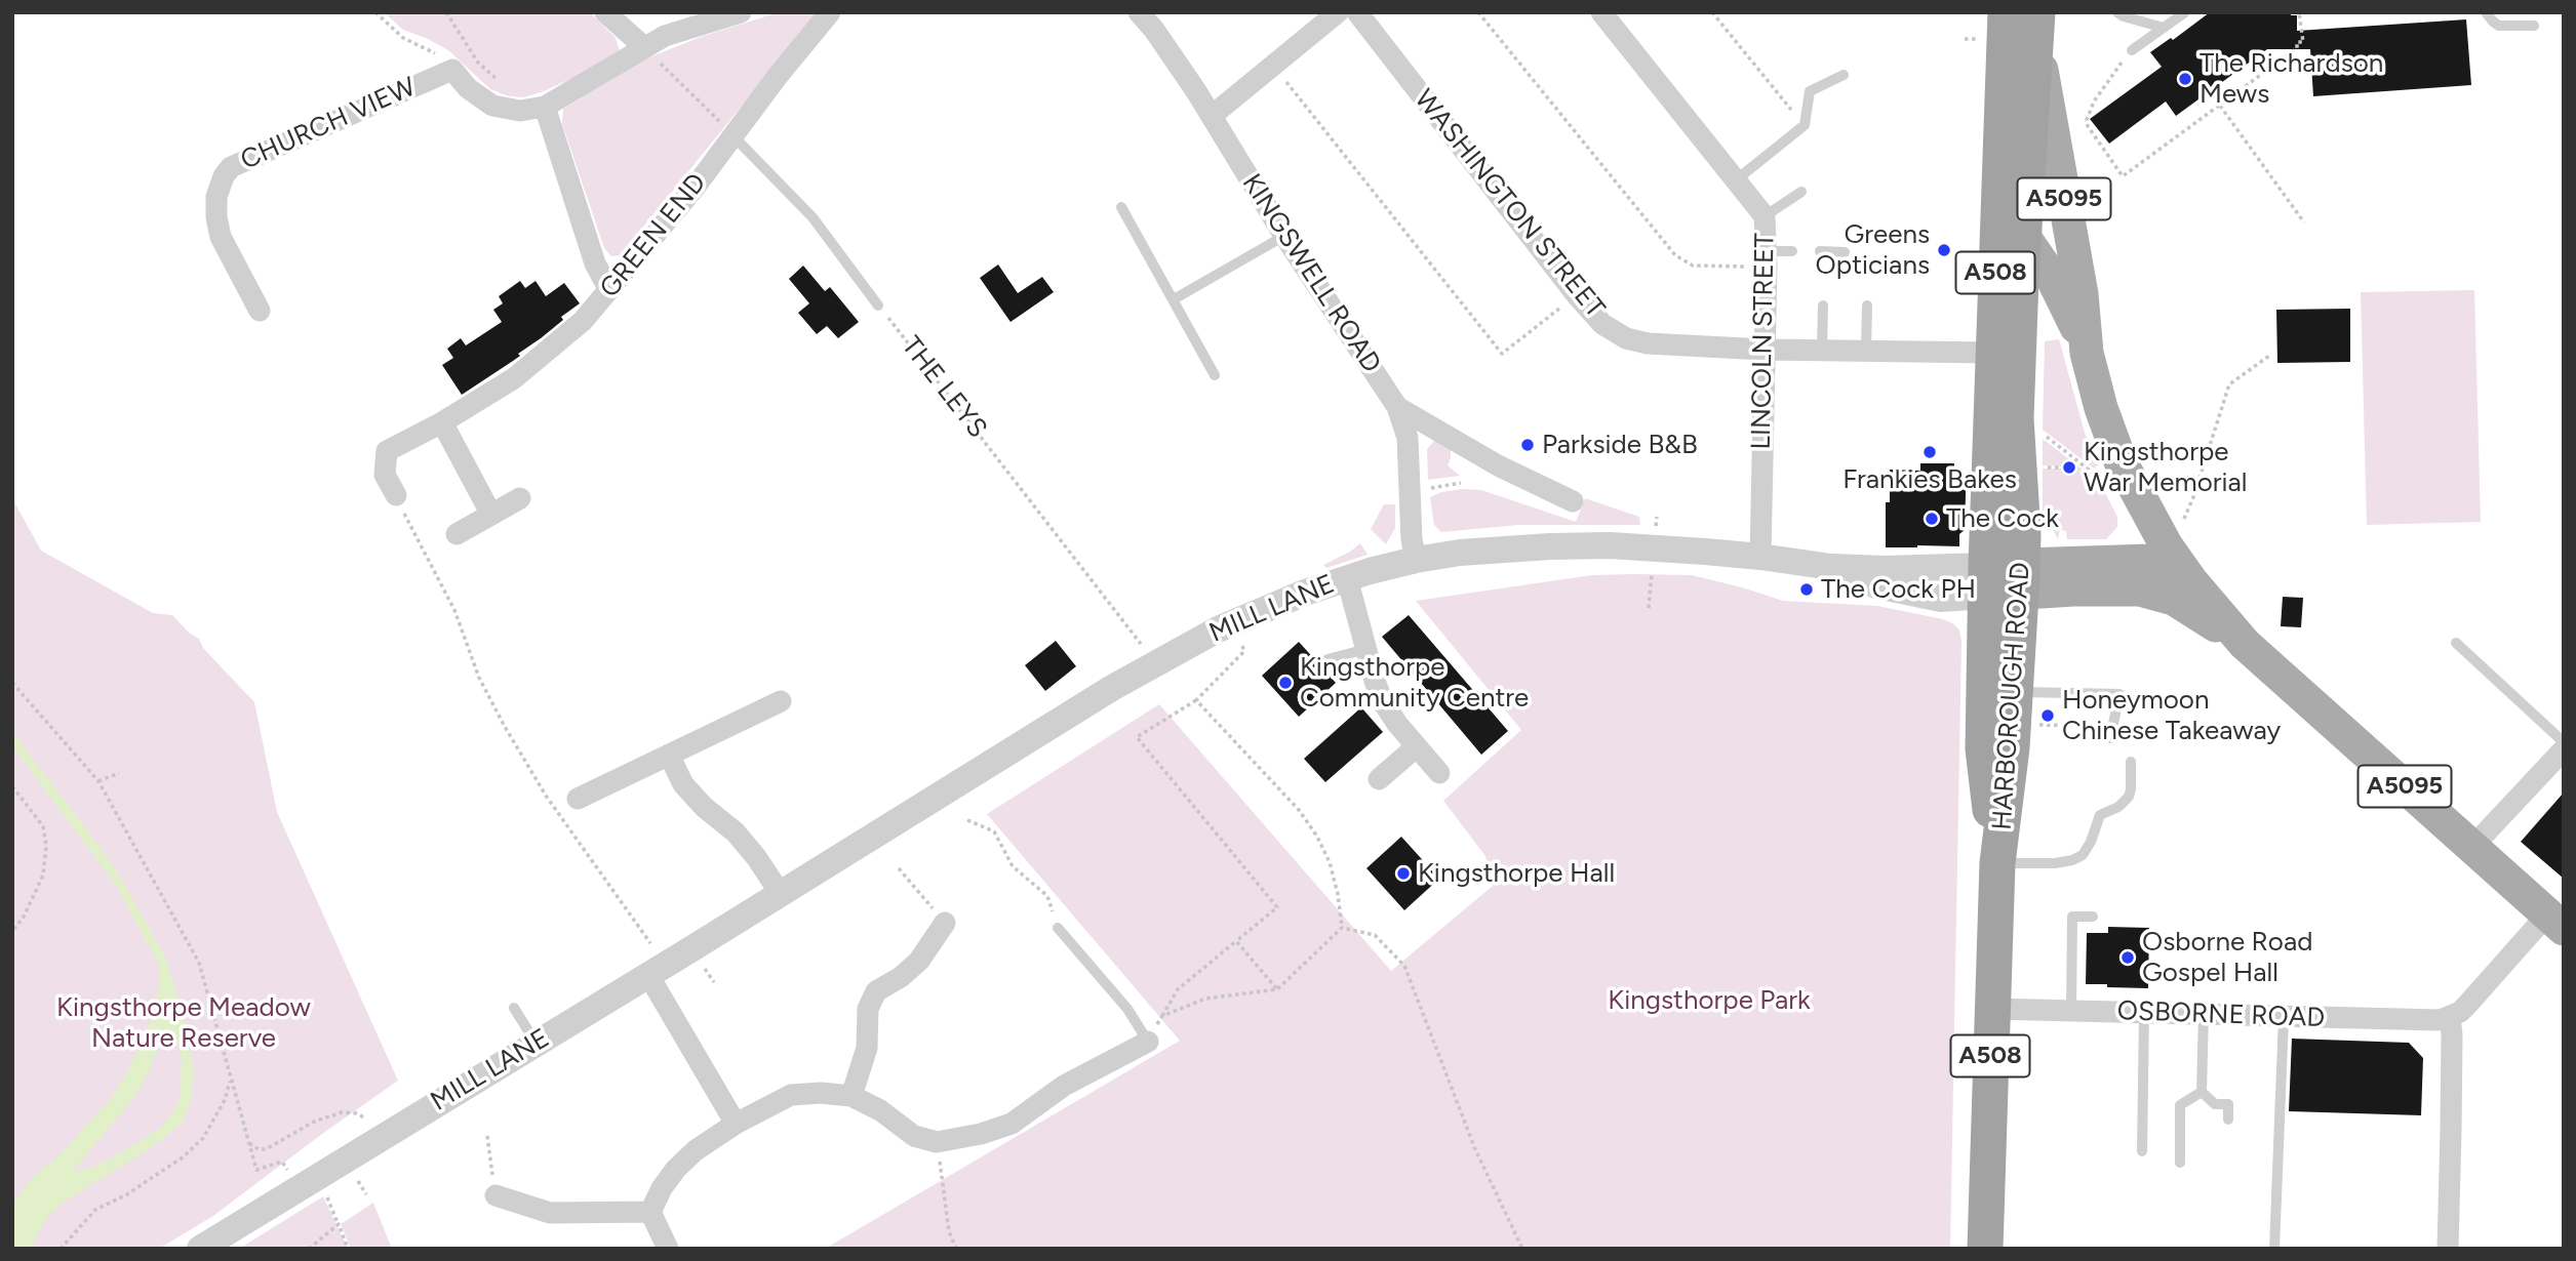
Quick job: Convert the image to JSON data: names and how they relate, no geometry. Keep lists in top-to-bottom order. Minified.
{"streets":{"highway":["A508","HARBOROUGH ROAD"],"main road":["A5095"],"street":["CHURCH VIEW","WASHINGTON STREET","GREEN END","KINGSWELL ROAD","LINCOLN STREET","MILL LANE","OSBORNE ROAD"],"path":["THE LEYS"]},"crossings":[["A5095","MILL LANE"],["A5095","HARBOROUGH ROAD"],["WASHINGTON STREET","LINCOLN STREET"],["WASHINGTON STREET","HARBOROUGH ROAD"],["KINGSWELL ROAD","MILL LANE"],["LINCOLN STREET","MILL LANE"],["MILL LANE","HARBOROUGH ROAD"],["HARBOROUGH ROAD","OSBORNE ROAD"]],"parks":["Kingsthorpe Park","Kingsthorpe Meadow Nature Reserve"],"places":["The Richardson Mews","Greens Opticians","Parkside B&B","Frankies Bakes","Kingsthorpe War Memorial","The Cock","The Cock PH","Kingsthorpe Community Centre","Honeymoon Chinese Takeaway","Kingsthorpe Hall","Osborne Road Gospel Hall"]}
